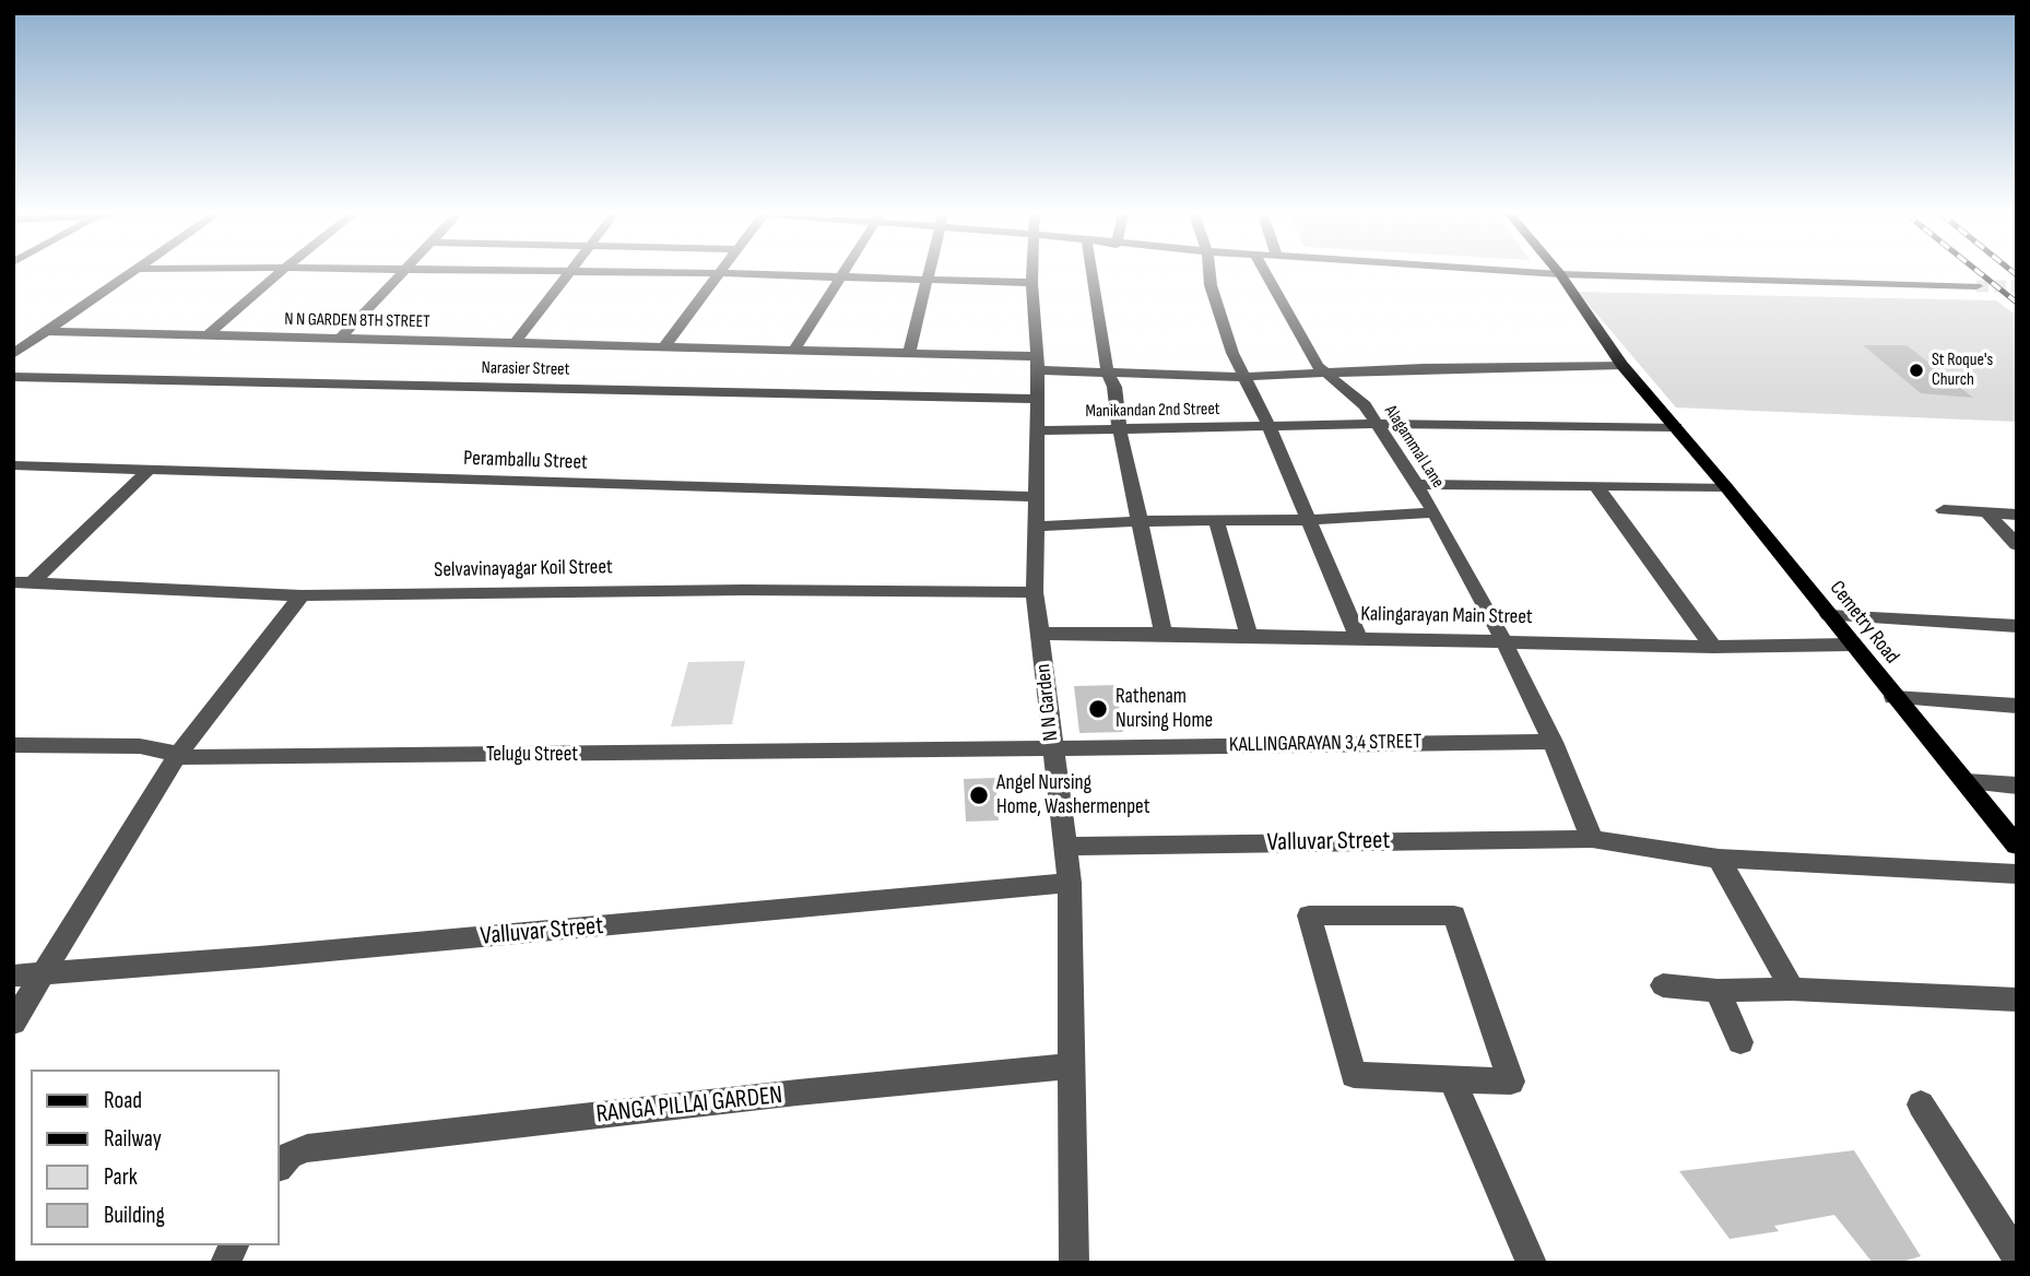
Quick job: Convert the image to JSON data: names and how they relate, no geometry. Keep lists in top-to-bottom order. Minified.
{"streets":{"main road":["Cemetry Road"],"street":["N N GARDEN 8TH STREET","Narasier Street","Manikandan 2nd Street","Alagammal Lane","Peramballu Street","Selvavinayagar Koil Street","Kalingarayan Main Street","N N Garden","KALLINGARAYAN 3,4 STREET","Telugu Street","Valluvar Street","RANGA PILLAI GARDEN"]},"crossings":[["N N GARDEN 8TH STREET","Alagammal Lane"],["N N GARDEN 8TH STREET","Cemetry Road"],["N N GARDEN 8TH STREET","N N Garden"],["Narasier Street","N N Garden"],["Manikandan 2nd Street","Alagammal Lane"],["Manikandan 2nd Street","Cemetry Road"],["Manikandan 2nd Street","N N Garden"],["Alagammal Lane","Kalingarayan Main Street"],["Alagammal Lane","KALLINGARAYAN 3,4 STREET"],["Alagammal Lane","Valluvar Street"],["Peramballu Street","N N Garden"],["Selvavinayagar Koil Street","N N Garden"],["Kalingarayan Main Street","Cemetry Road"],["Kalingarayan Main Street","N N Garden"],["N N Garden","KALLINGARAYAN 3,4 STREET"],["N N Garden","Telugu Street"],["N N Garden","Valluvar Street"],["N N Garden","RANGA PILLAI GARDEN"],["KALLINGARAYAN 3,4 STREET","Telugu Street"]],"places":["St Roque's Church","Rathenam Nursing Home","Angel Nursing Home, Washermenpet"],"legend":["Road","Railway","Park","Building"]}
